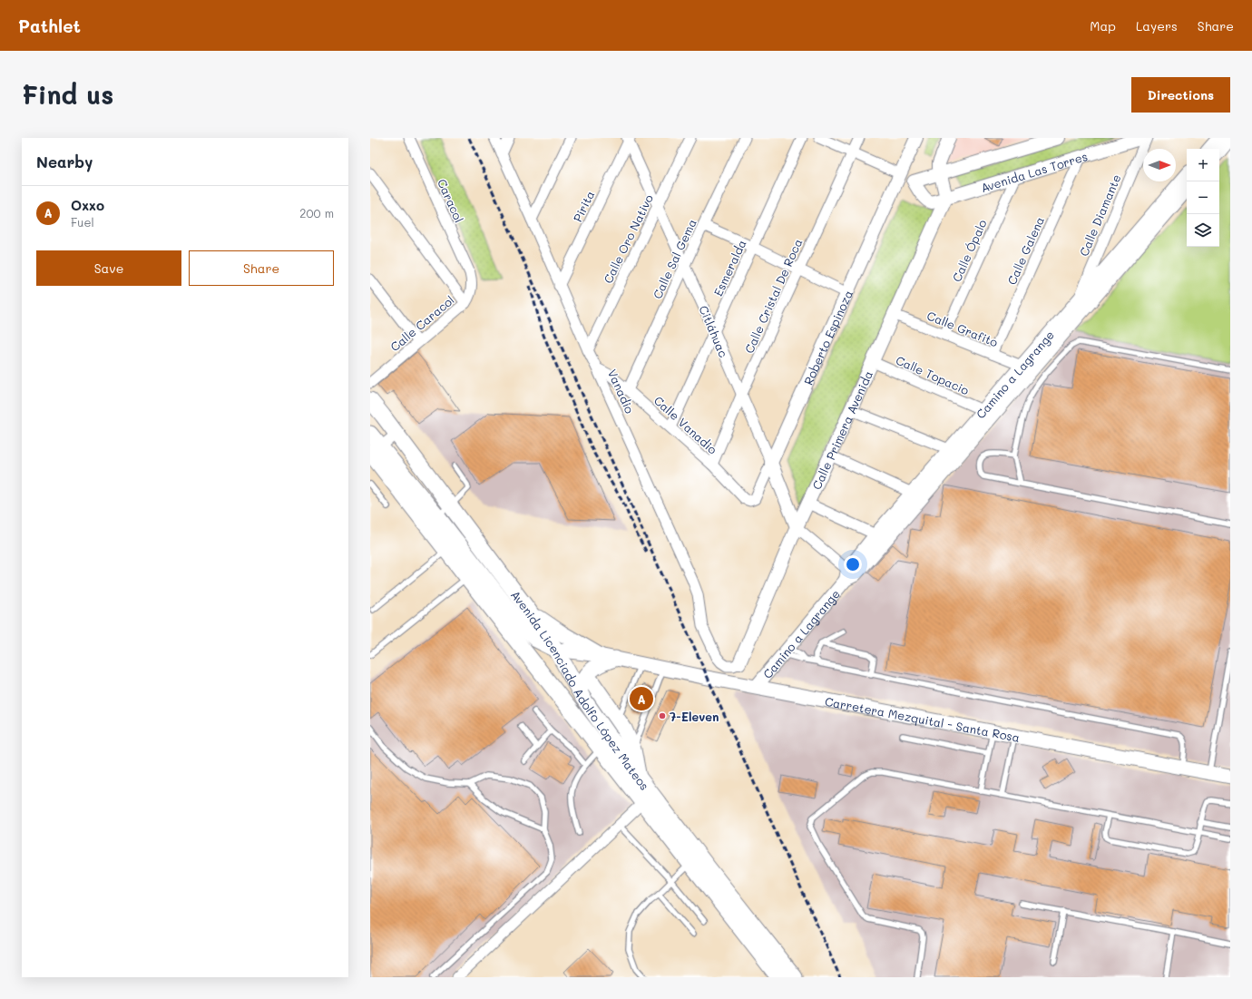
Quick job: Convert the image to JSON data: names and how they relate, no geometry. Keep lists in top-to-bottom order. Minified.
{"streets":{"main road":["Avenida Licenciado Adolfo López Mateos","Carretera Mezquital - Santa Rosa"],"street":["Avenida Las Torres","Caracol","Pirita","Calle Diamante","Calle Oro Nativo","Calle Ópalo","Calle Galena","Calle Sal Gema","Esmeralda","Calle Cristal De Roca","Calle Caracol","Calle Grafito","Citláhuac","Roberto Espinoza","Camino a Lagrange","Calle Topacio","Vanadio","Calle Vanadio","Calle Primera Avenida"]},"crossings":[["Avenida Las Torres","Calle Ópalo"],["Avenida Las Torres","Calle Galena"],["Avenida Las Torres","Roberto Espinoza"],["Avenida Las Torres","Calle Primera Avenida"],["Caracol","Calle Caracol"],["Pirita","Citláhuac"],["Pirita","Vanadio"],["Calle Diamante","Camino a Lagrange"],["Calle Oro Nativo","Citláhuac"],["Calle Oro Nativo","Vanadio"],["Calle Ópalo","Calle Grafito"],["Calle Galena","Calle Grafito"],["Calle Sal Gema","Citláhuac"],["Calle Sal Gema","Calle Vanadio"],["Esmeralda","Citláhuac"],["Esmeralda","Calle Vanadio"],["Calle Cristal De Roca","Citláhuac"],["Calle Cristal De Roca","Calle Vanadio"],["Calle Grafito","Camino a Lagrange"],["Calle Grafito","Calle Primera Avenida"],["Citláhuac","Roberto Espinoza"],["Citláhuac","Calle Primera Avenida"],["Roberto Espinoza","Calle Vanadio"],["Camino a Lagrange","Calle Topacio"],["Camino a Lagrange","Carretera Mezquital - Santa Rosa"],["Calle Topacio","Calle Primera Avenida"],["Vanadio","Calle Vanadio"],["Vanadio","Calle Primera Avenida"],["Avenida Licenciado Adolfo López Mateos","Carretera Mezquital - Santa Rosa"]],"places":["7-Eleven"],"north":"right","page":{"header":"Pathlet","nav":["Map","Layers","Share"],"buttons":["Directions",["Save","Share"]],"title":"Find us","heading":"Nearby","map_buttons":["+","−"],"list":[{"mark":"A","name":"Oxxo","note":"Fuel","value":"200 m"}],"pins":"A"}}
